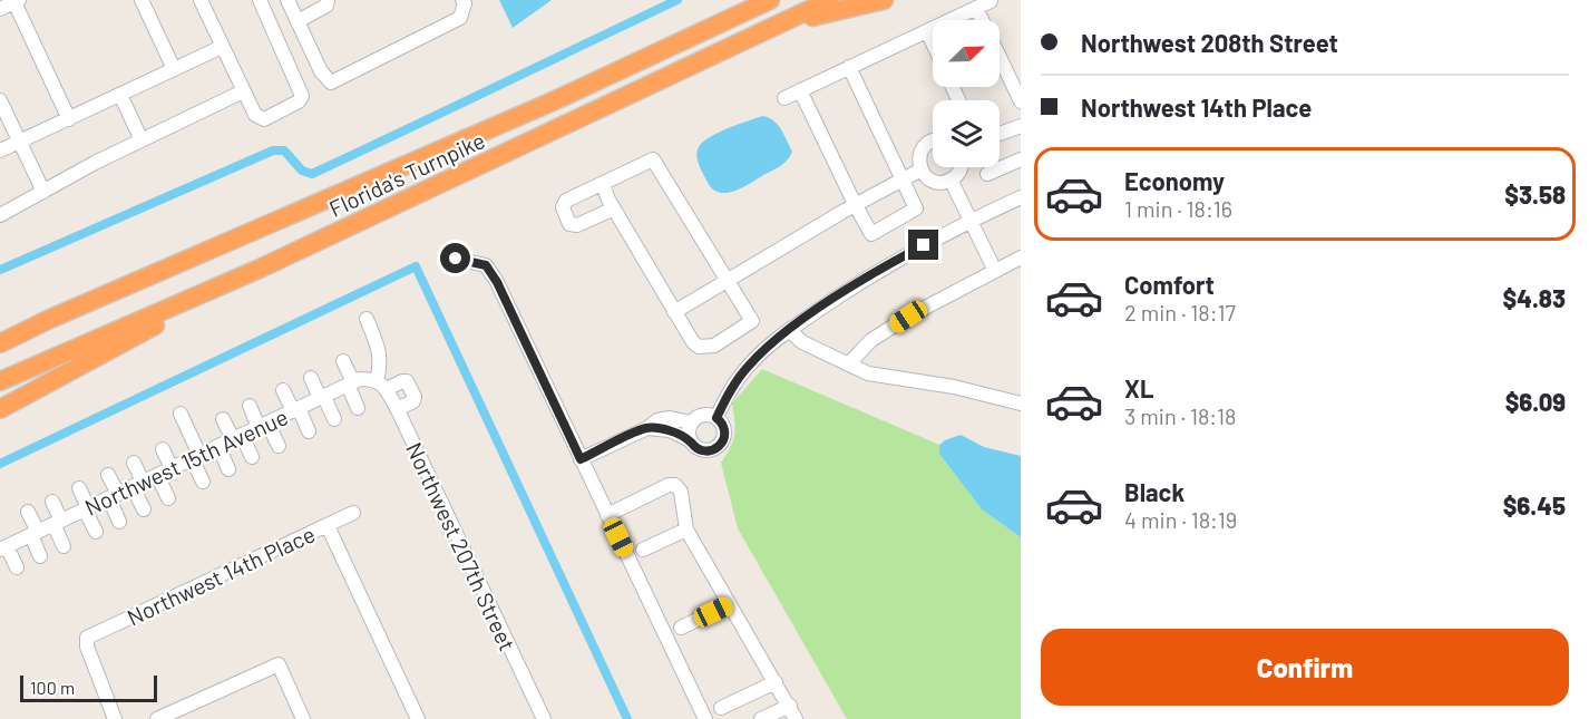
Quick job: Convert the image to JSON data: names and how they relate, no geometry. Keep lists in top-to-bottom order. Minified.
{"streets":{"highway":["Florida's Turnpike"],"street":["Northwest 15th Avenue","Northwest 207th Street","Northwest 14th Place"]},"crossings":[["Northwest 15th Avenue","Northwest 207th Street"]],"scale_bar":"100 m","north":"top right","page":{"banner":["Northwest 208th Street","Northwest 14th Place"],"list":[{"name":"Economy","note":"1 min · 18:16","value":"$3.58"},{"name":"Comfort","note":"2 min · 18:17","value":"$4.83"},{"name":"XL","note":"3 min · 18:18","value":"$6.09"},{"name":"Black","note":"4 min · 18:19","value":"$6.45"}],"buttons":"Confirm","scale":"100 m"}}
